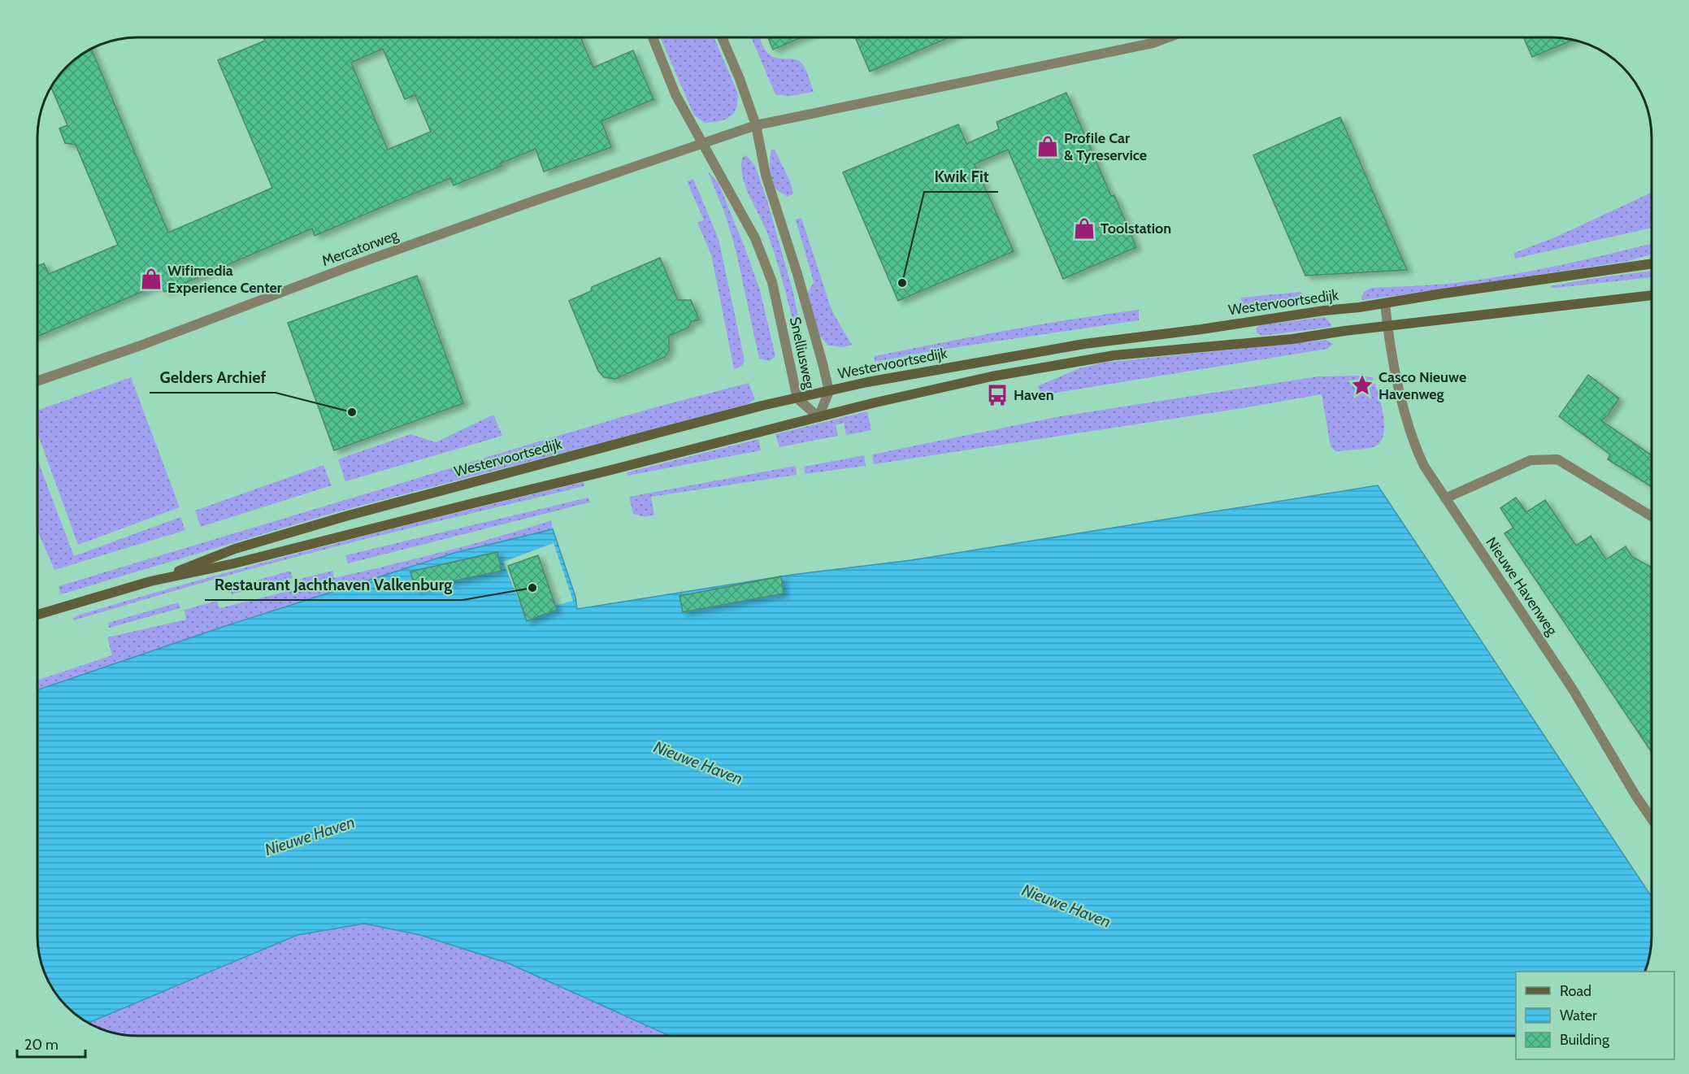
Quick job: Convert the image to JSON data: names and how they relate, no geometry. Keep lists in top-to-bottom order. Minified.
{"streets":{"main road":["Westervoortsedijk"],"street":["Mercatorweg","Snelliusweg","Nieuwe Havenweg"]},"crossings":[["Mercatorweg","Snelliusweg"],["Westervoortsedijk","Snelliusweg"],["Westervoortsedijk","Nieuwe Havenweg"]],"water":["Nieuwe Haven"],"places":{"shop":["Profile Car & Tyreservice","Toolstation","Wifimedia Experience Center"],"other":["Kwik Fit","Gelders Archief","Restaurant Jachthaven Valkenburg"],"place":["Casco Nieuwe Havenweg"],"bus stop":["Haven"]},"legend":["Road","Water","Building"],"scale_bar":"20 m"}
